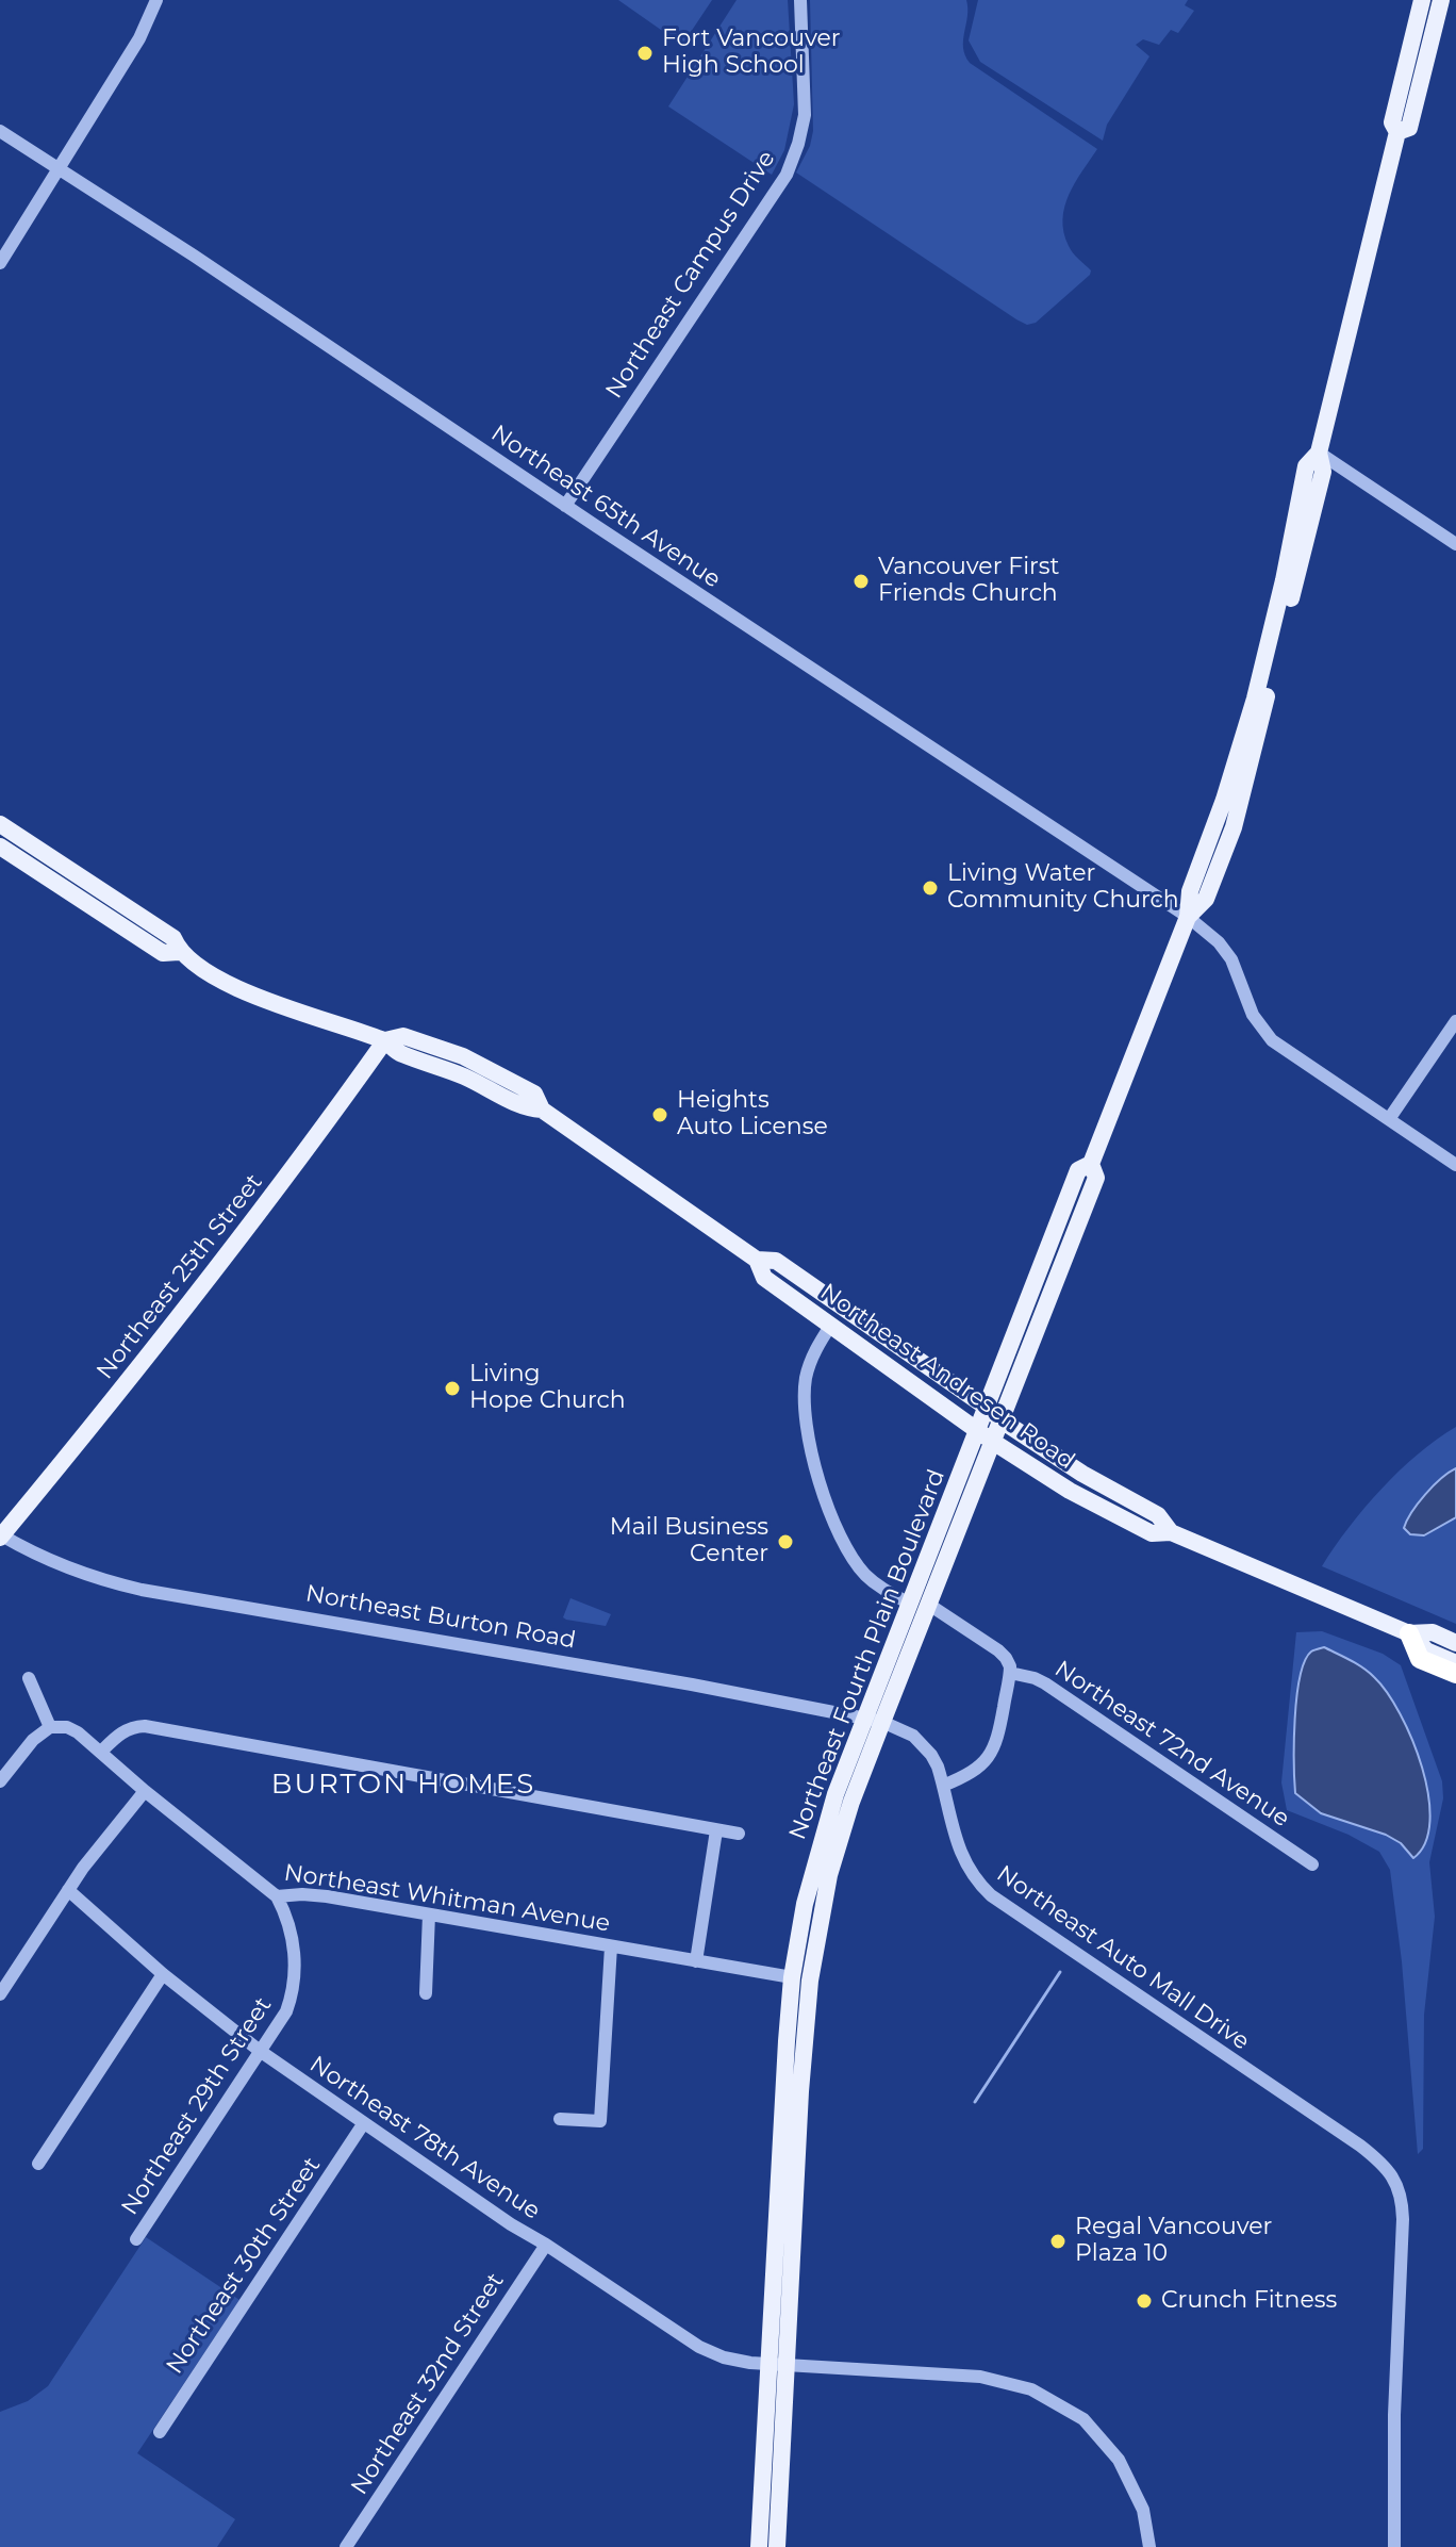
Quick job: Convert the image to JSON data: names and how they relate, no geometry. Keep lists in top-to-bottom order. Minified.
{"streets":{"main road":["Northeast 25th Street","Northeast Andresen Road","Northeast Fourth Plain Boulevard"],"street":["Northeast Campus Drive","Northeast 65th Avenue","Northeast Burton Road","Northeast 72nd Avenue","Northeast Whitman Avenue","Northeast Auto Mall Drive","Northeast 29th Street","Northeast 78th Avenue","Northeast 30th Street","Northeast 32nd Street"]},"crossings":[["Northeast Campus Drive","Northeast 65th Avenue"],["Northeast 65th Avenue","Northeast Fourth Plain Boulevard"],["Northeast 25th Street","Northeast Andresen Road"],["Northeast 25th Street","Northeast Burton Road"],["Northeast Andresen Road","Northeast Fourth Plain Boulevard"],["Northeast Burton Road","Northeast Fourth Plain Boulevard"],["Northeast Burton Road","Northeast Auto Mall Drive"],["Northeast Fourth Plain Boulevard","Northeast Whitman Avenue"],["Northeast Fourth Plain Boulevard","Northeast Auto Mall Drive"],["Northeast Fourth Plain Boulevard","Northeast 78th Avenue"],["Northeast Whitman Avenue","Northeast 29th Street"],["Northeast 29th Street","Northeast 78th Avenue"],["Northeast 78th Avenue","Northeast 30th Street"],["Northeast 78th Avenue","Northeast 32nd Street"]],"districts":["BURTON HOMES"],"places":["Fort Vancouver High School","Vancouver First Friends Church","Living Water Community Church","Heights Auto License","Living Hope Church","Mail Business Center","Regal Vancouver Plaza 10","Crunch Fitness"]}
